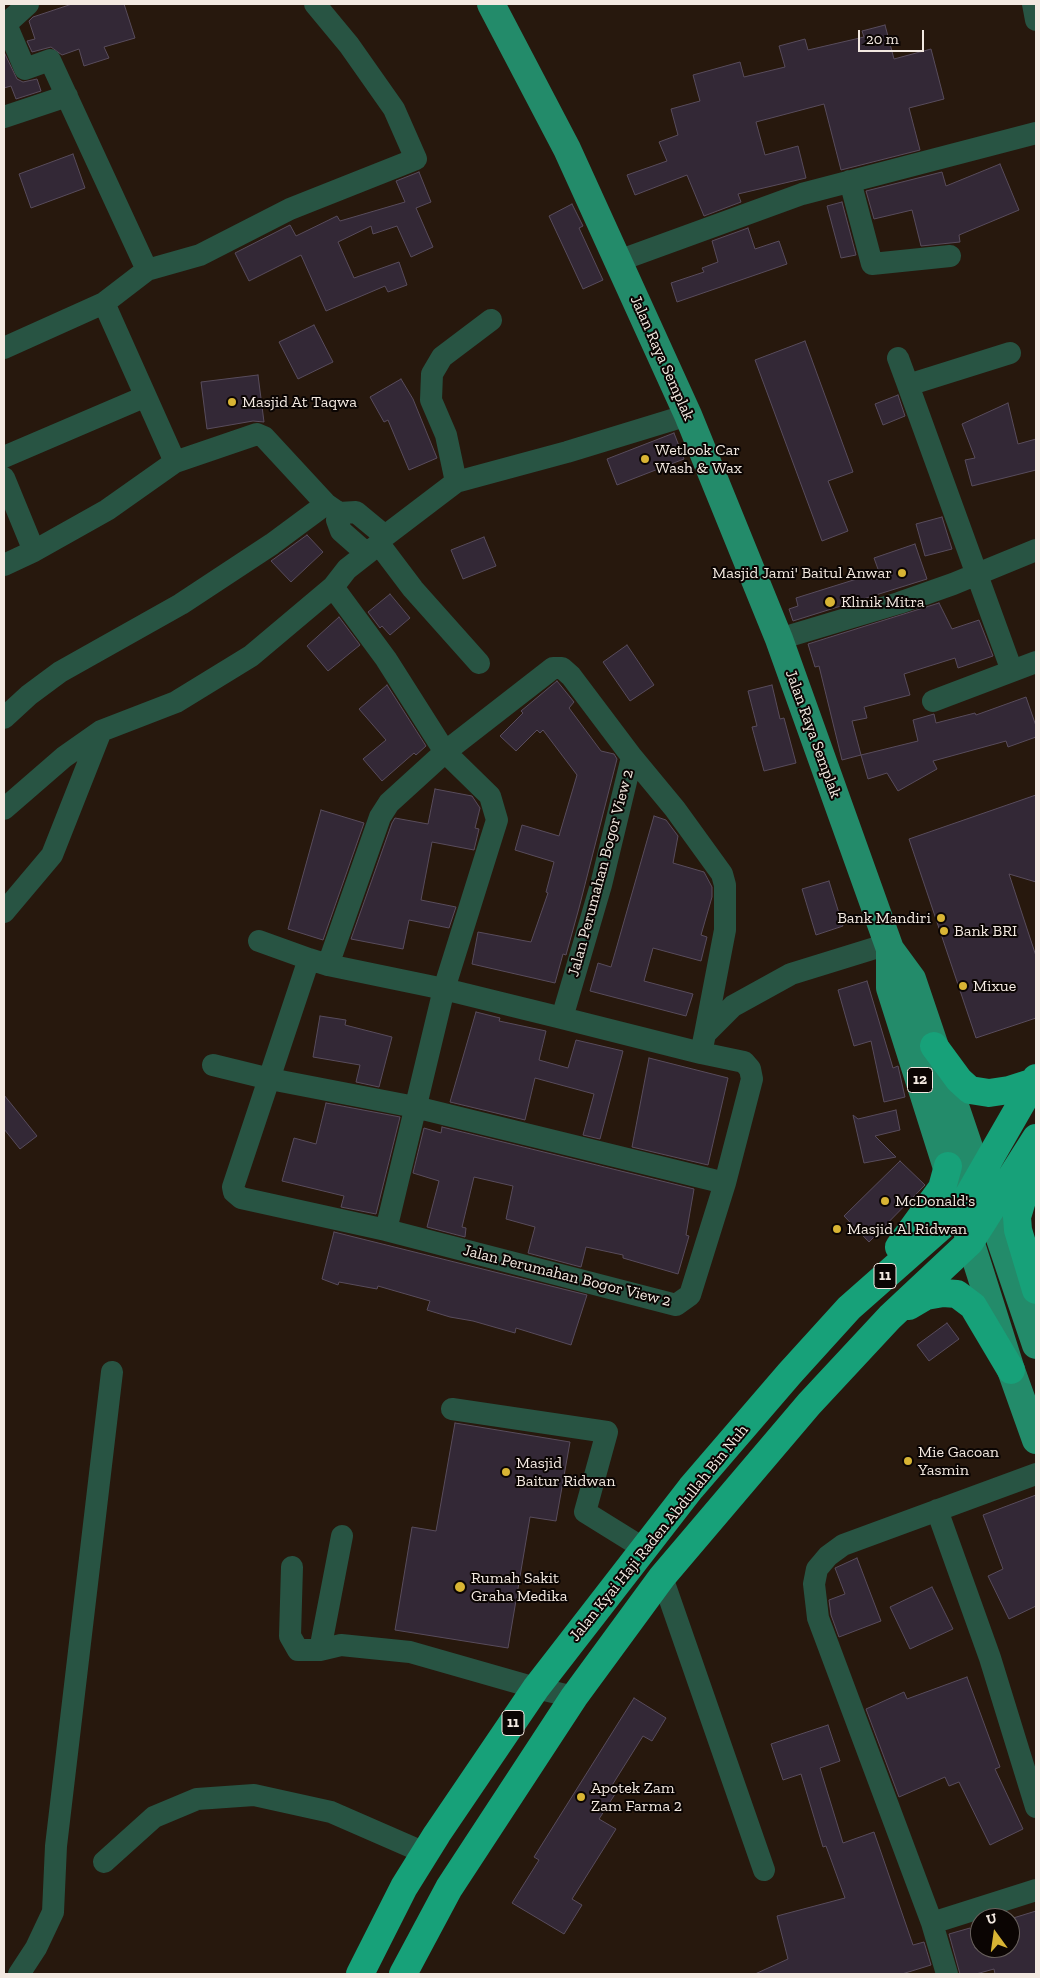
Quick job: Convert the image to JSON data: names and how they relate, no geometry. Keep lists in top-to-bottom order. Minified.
{"streets":{"highway":["12","11","Jalan Kyai Haji Raden Abdullah Bin Nuh"],"main road":["Jalan Raya Semplak"],"street":["Jalan Perumahan Bogor View 2"]},"crossings":[["Jalan Raya Semplak","12"],["Jalan Raya Semplak","Jalan Kyai Haji Raden Abdullah Bin Nuh"],["12","Jalan Kyai Haji Raden Abdullah Bin Nuh"]],"places":["Masjid At Taqwa","Wetlook Car Wash & Wax","Masjid Jami' Baitul Anwar","Klinik Mitra","Bank Mandiri","Bank BRI","Mixue","McDonald's","Masjid Al Ridwan","Mie Gacoan Yasmin","Masjid Baitur Ridwan","Rumah Sakit Graha Medika","Apotek Zam Zam Farma 2"],"scale_bar":"20 m","north":"top"}
